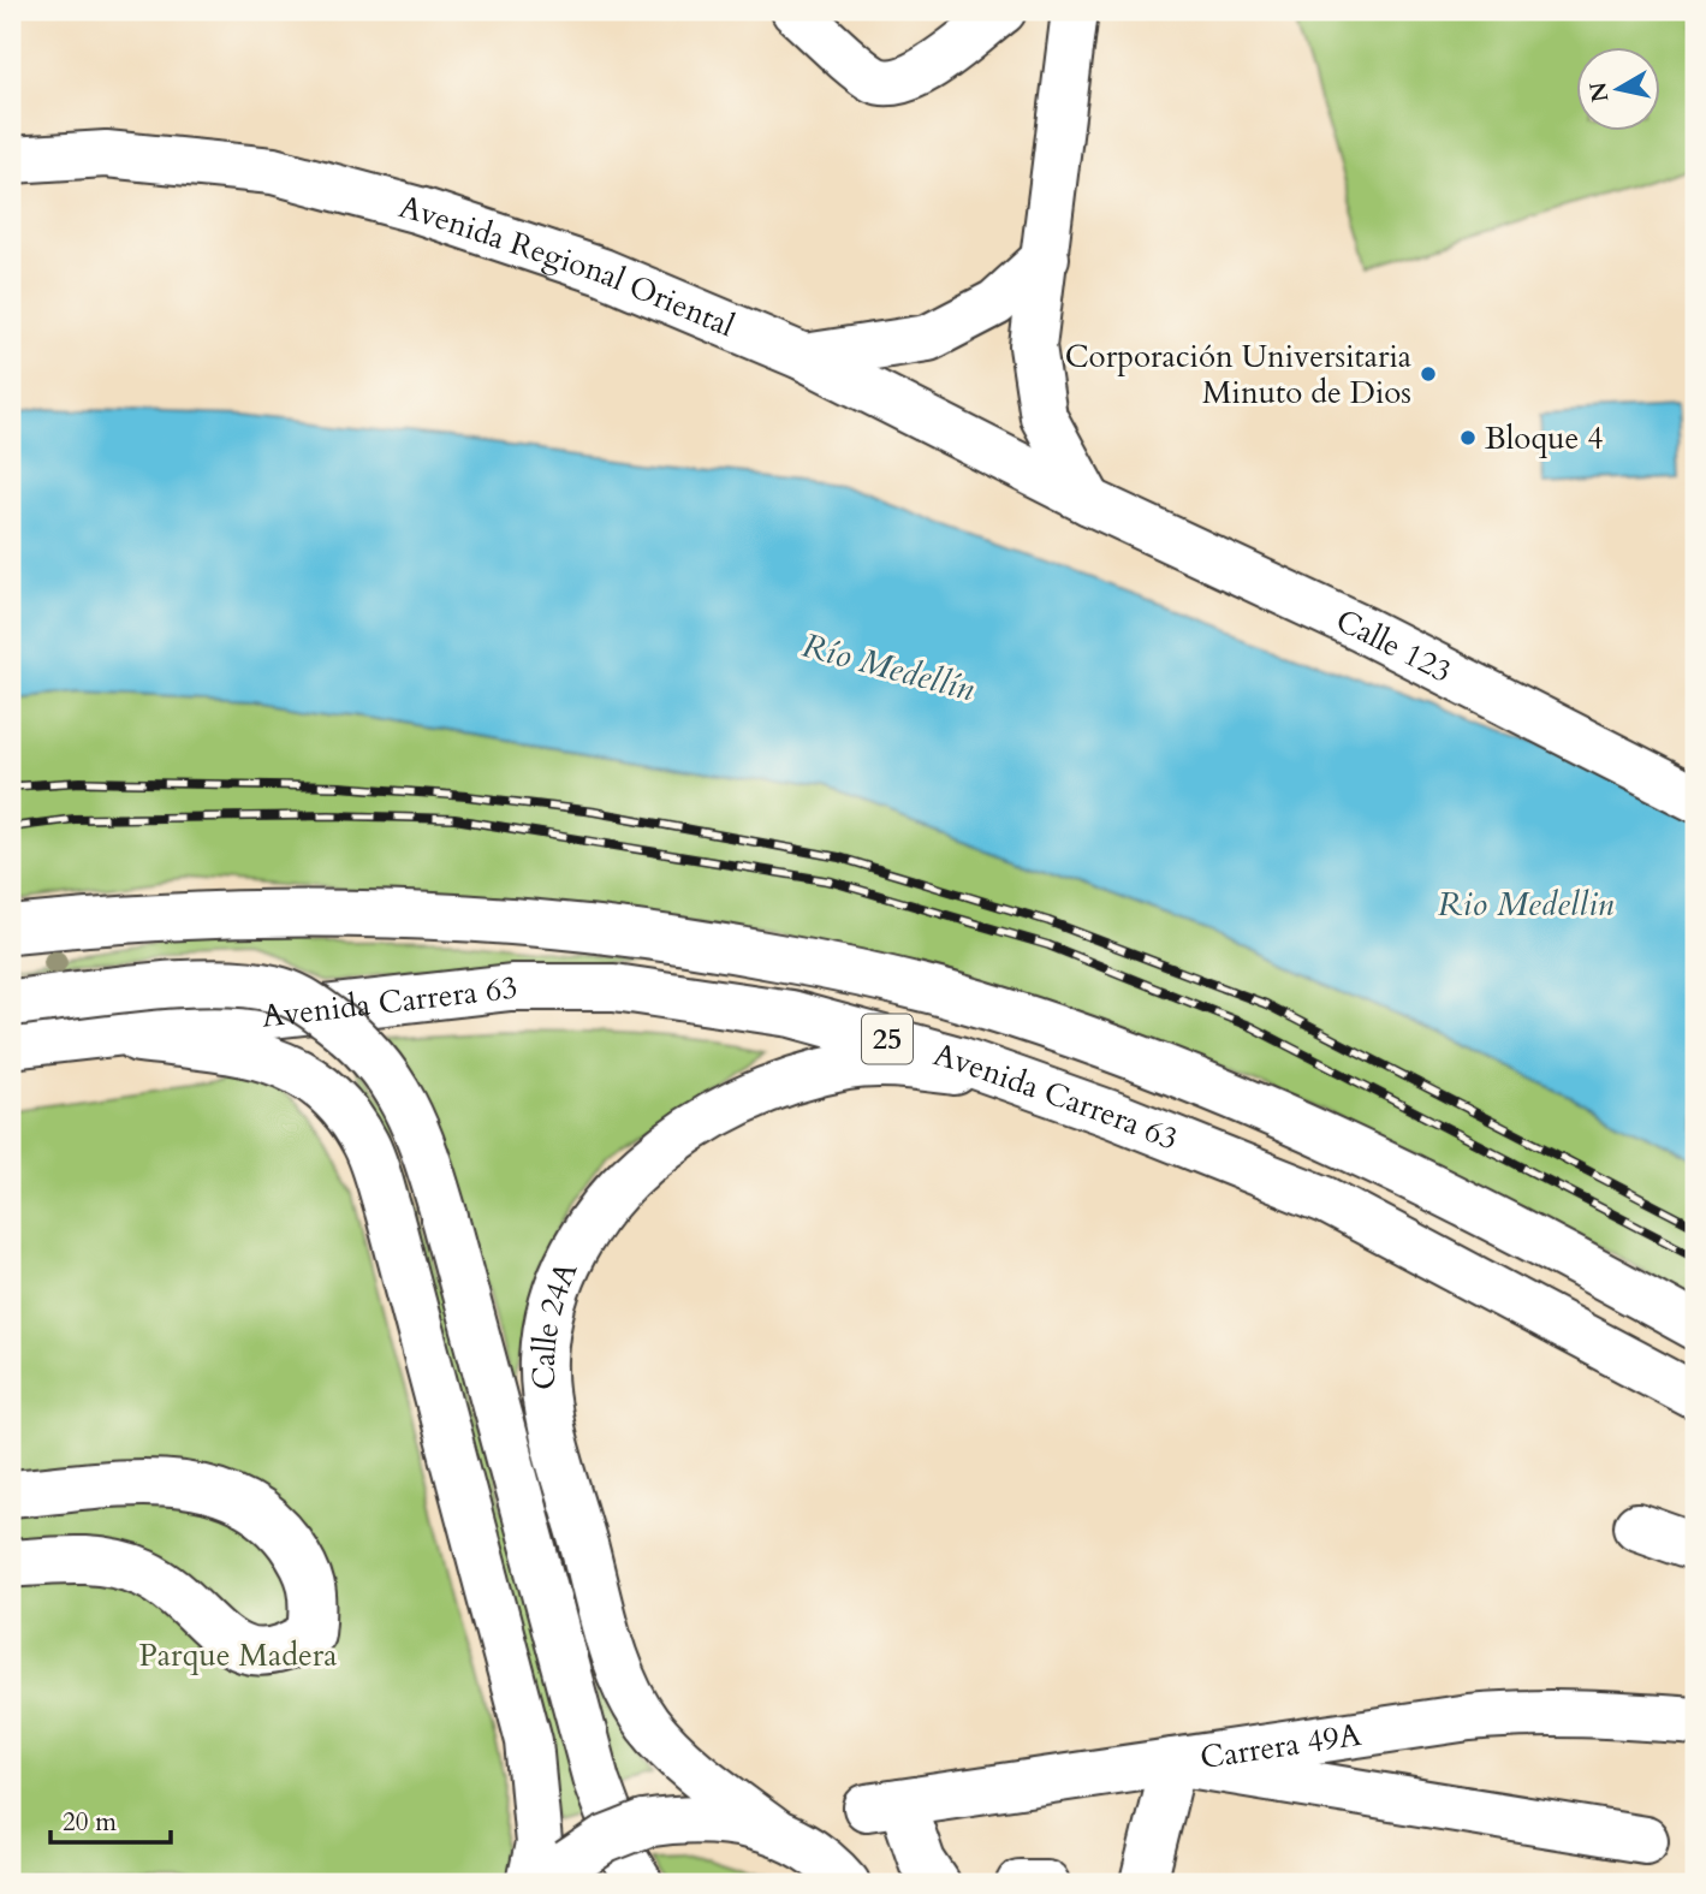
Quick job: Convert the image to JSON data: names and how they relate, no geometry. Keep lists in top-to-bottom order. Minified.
{"streets":{"main road":["Avenida Regional Oriental","Calle 123","Avenida Carrera 63","25","Calle 24A","Carrera 49A"]},"crossings":[["Avenida Regional Oriental","Calle 123"],["Avenida Carrera 63","Calle 24A"]],"water":["Río Medellín","Rio Medellin"],"parks":["Parque Madera"],"places":["Corporación Universitaria Minuto de Dios","Bloque 4"],"scale_bar":"20 m","north":"left"}
